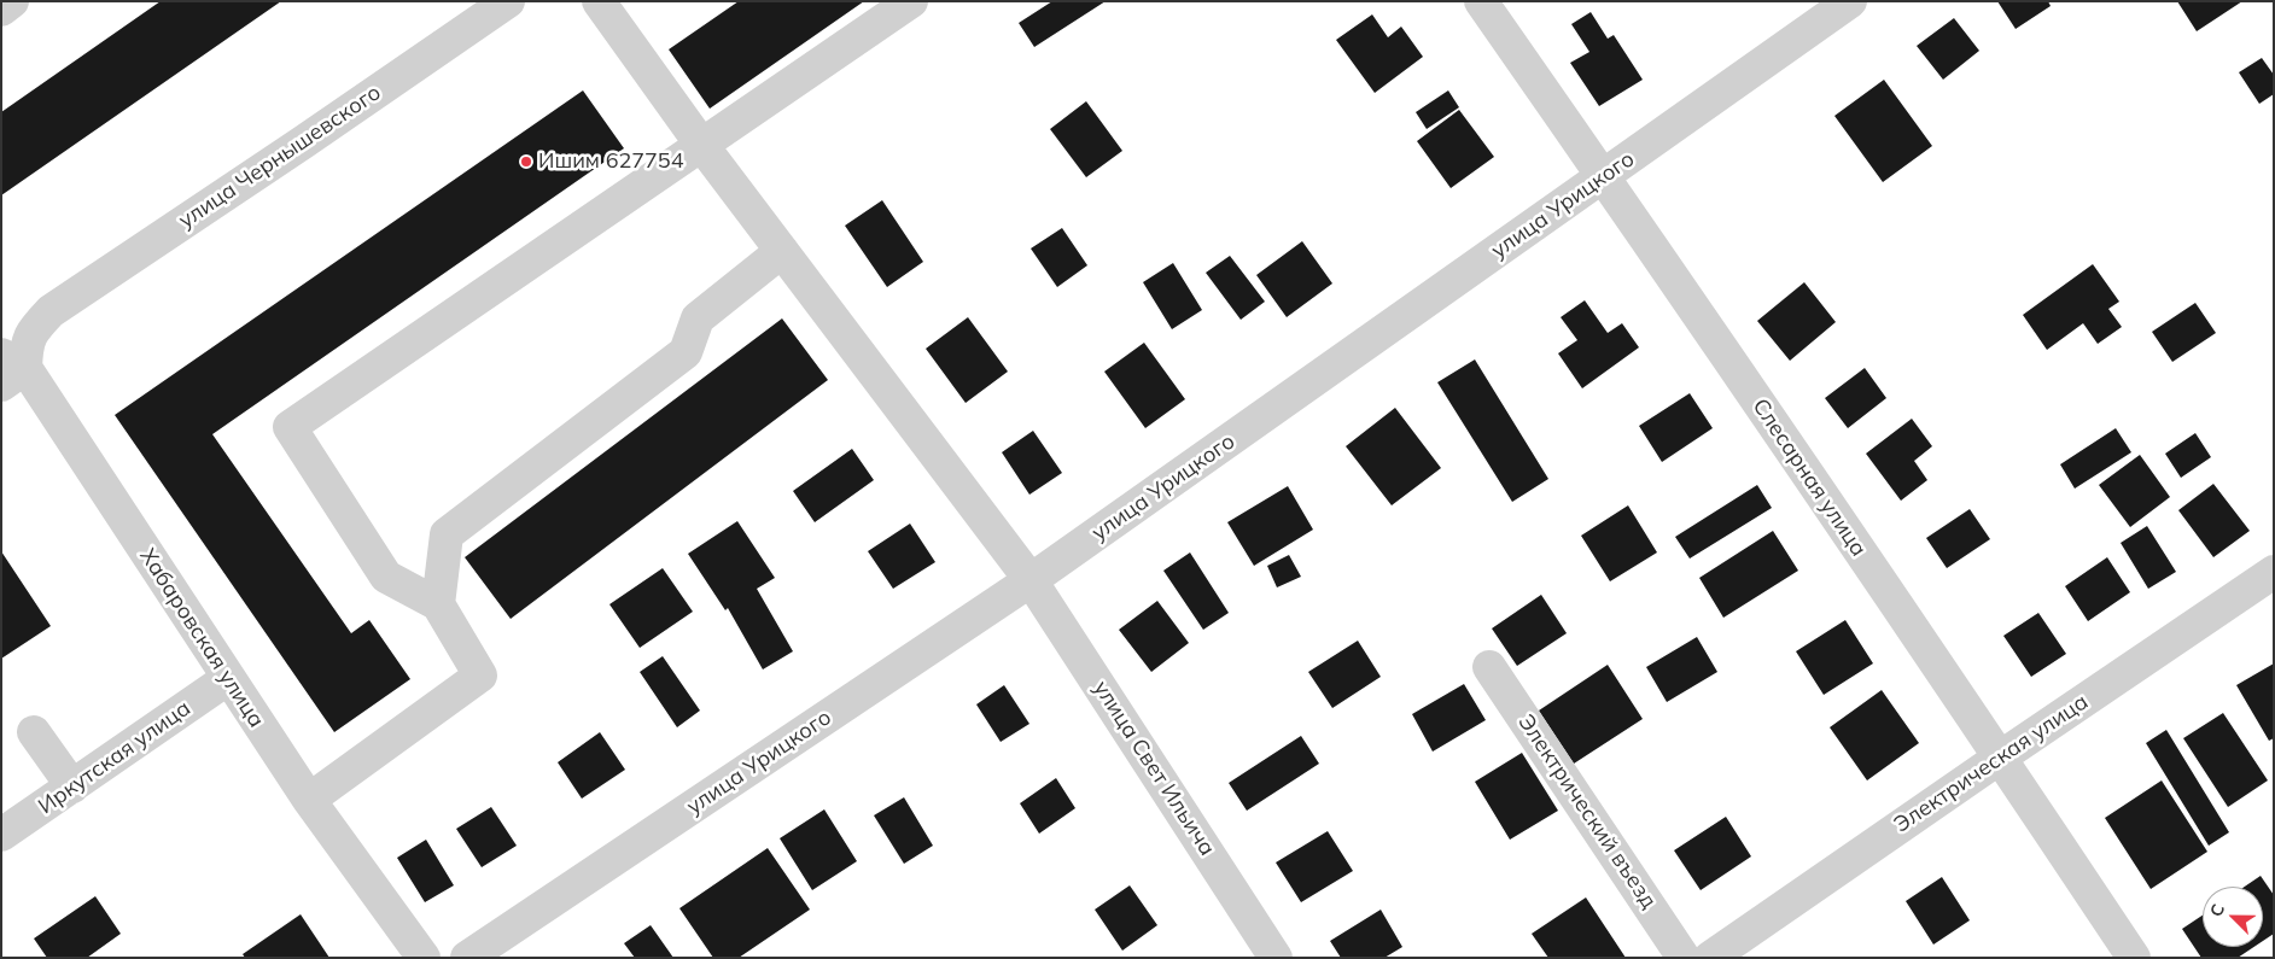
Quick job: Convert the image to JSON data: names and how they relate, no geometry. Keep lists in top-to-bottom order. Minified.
{"streets":{"street":["улица Чернышевского","улица Урицкого","Слесарная улица","Хабаровская улица","Иркутская улица","Электрическая улица","улица Свет Ильича","Электрический въезд"]},"crossings":[["улица Чернышевского","Хабаровская улица"],["улица Урицкого","Слесарная улица"],["улица Урицкого","улица Свет Ильича"],["Слесарная улица","Электрическая улица"],["Хабаровская улица","Иркутская улица"]],"places":["Ишим 627754"],"north":"top left"}
